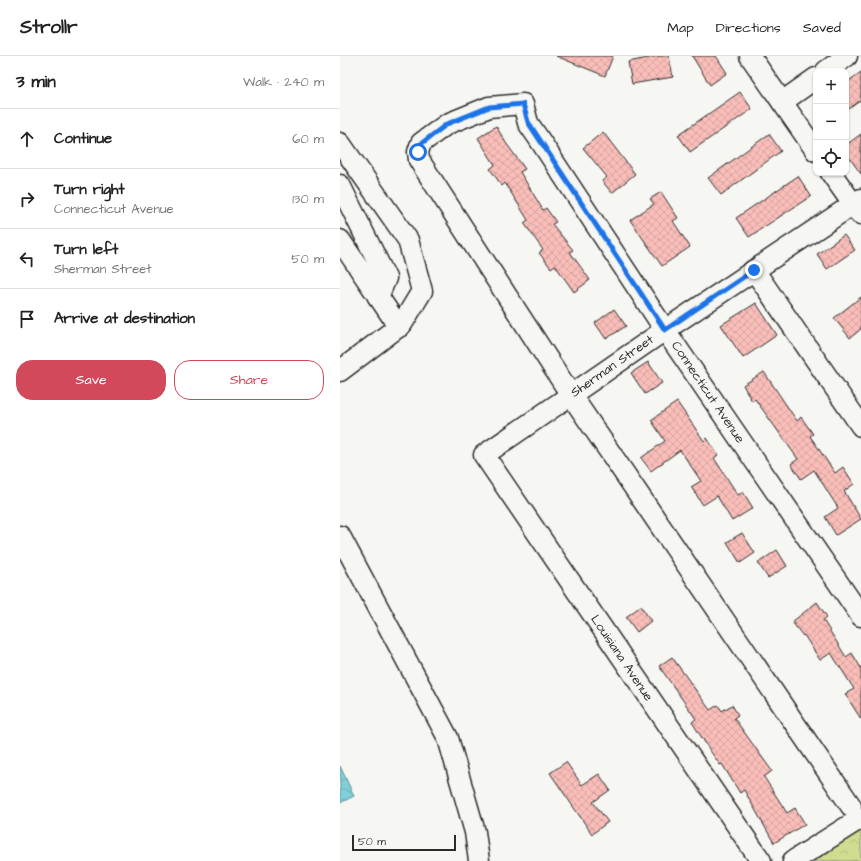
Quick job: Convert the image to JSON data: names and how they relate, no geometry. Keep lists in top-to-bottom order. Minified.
{"streets":{"street":["Sherman Street","Connecticut Avenue","Louisiana Avenue"]},"crossings":[["Sherman Street","Connecticut Avenue"],["Sherman Street","Louisiana Avenue"]],"scale_bar":"50 m","page":{"header":"Strollr","nav":["Map","Directions","Saved"],"heading":["3 min","Walk · 240 m"],"map_buttons":["+","−"],"list":[["Continue","60 m"],["Turn right","Connecticut Avenue","130 m"],["Turn left","Sherman Street","50 m"],"Arrive at destination"],"buttons":["Save","Share"],"scale":"50 m"}}
